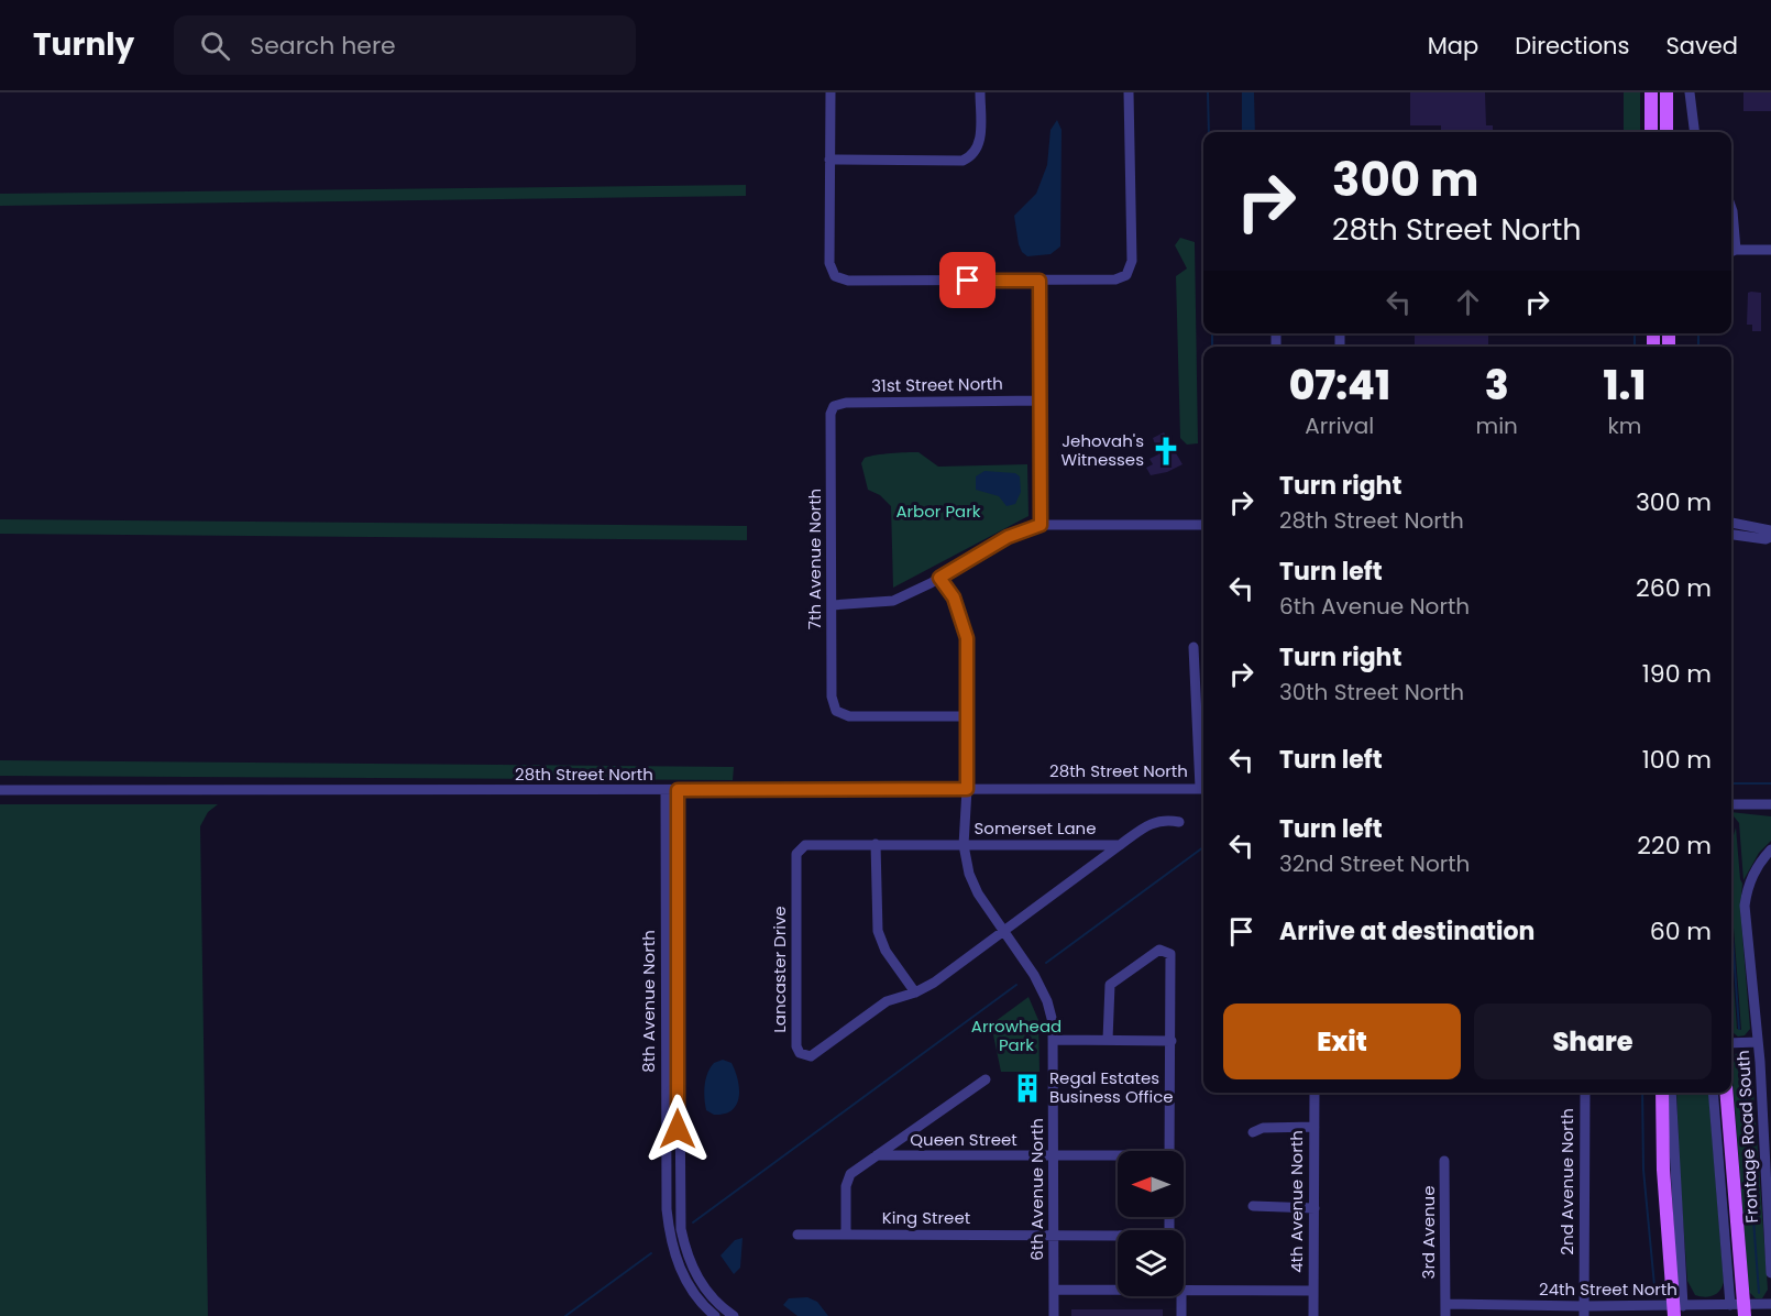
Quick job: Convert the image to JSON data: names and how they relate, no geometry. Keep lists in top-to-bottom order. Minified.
{"streets":{"street":["31st Street North","7th Avenue North","28th Street North","Somerset Lane","Lancaster Drive","8th Avenue North","Frontage Road South","Queen Street","2nd Avenue North","6th Avenue North","4th Avenue North","King Street","3rd Avenue","24th Street North"]},"crossings":[["31st Street North","7th Avenue North"],["7th Avenue North","6th Avenue North"],["28th Street North","8th Avenue North"],["28th Street North","6th Avenue North"],["Somerset Lane","Lancaster Drive"],["Somerset Lane","6th Avenue North"],["Lancaster Drive","6th Avenue North"],["Queen Street","6th Avenue North"],["2nd Avenue North","24th Street North"],["6th Avenue North","King Street"],["3rd Avenue","24th Street North"]],"parks":["Arbor Park","Arrowhead Park"],"places":{"church":["Jehovah's Witnesses"],"building":["Regal Estates Business Office"]},"north":"left","page":{"header":"Turnly","search":"Search here","nav":["Map","Directions","Saved"],"turn":["300 m","28th Street North"],"eta":["07:41","Arrival","3","min","1.1","km"],"list":[{"name":"Turn right","note":"28th Street North","value":"300 m"},{"name":"Turn left","note":"6th Avenue North","value":"260 m"},{"name":"Turn right","note":"30th Street North","value":"190 m"},{"name":"Turn left","value":"100 m"},{"name":"Turn left","note":"32nd Street North","value":"220 m"},{"name":"Arrive at destination","value":"60 m"}],"buttons":["Exit","Share"]}}
